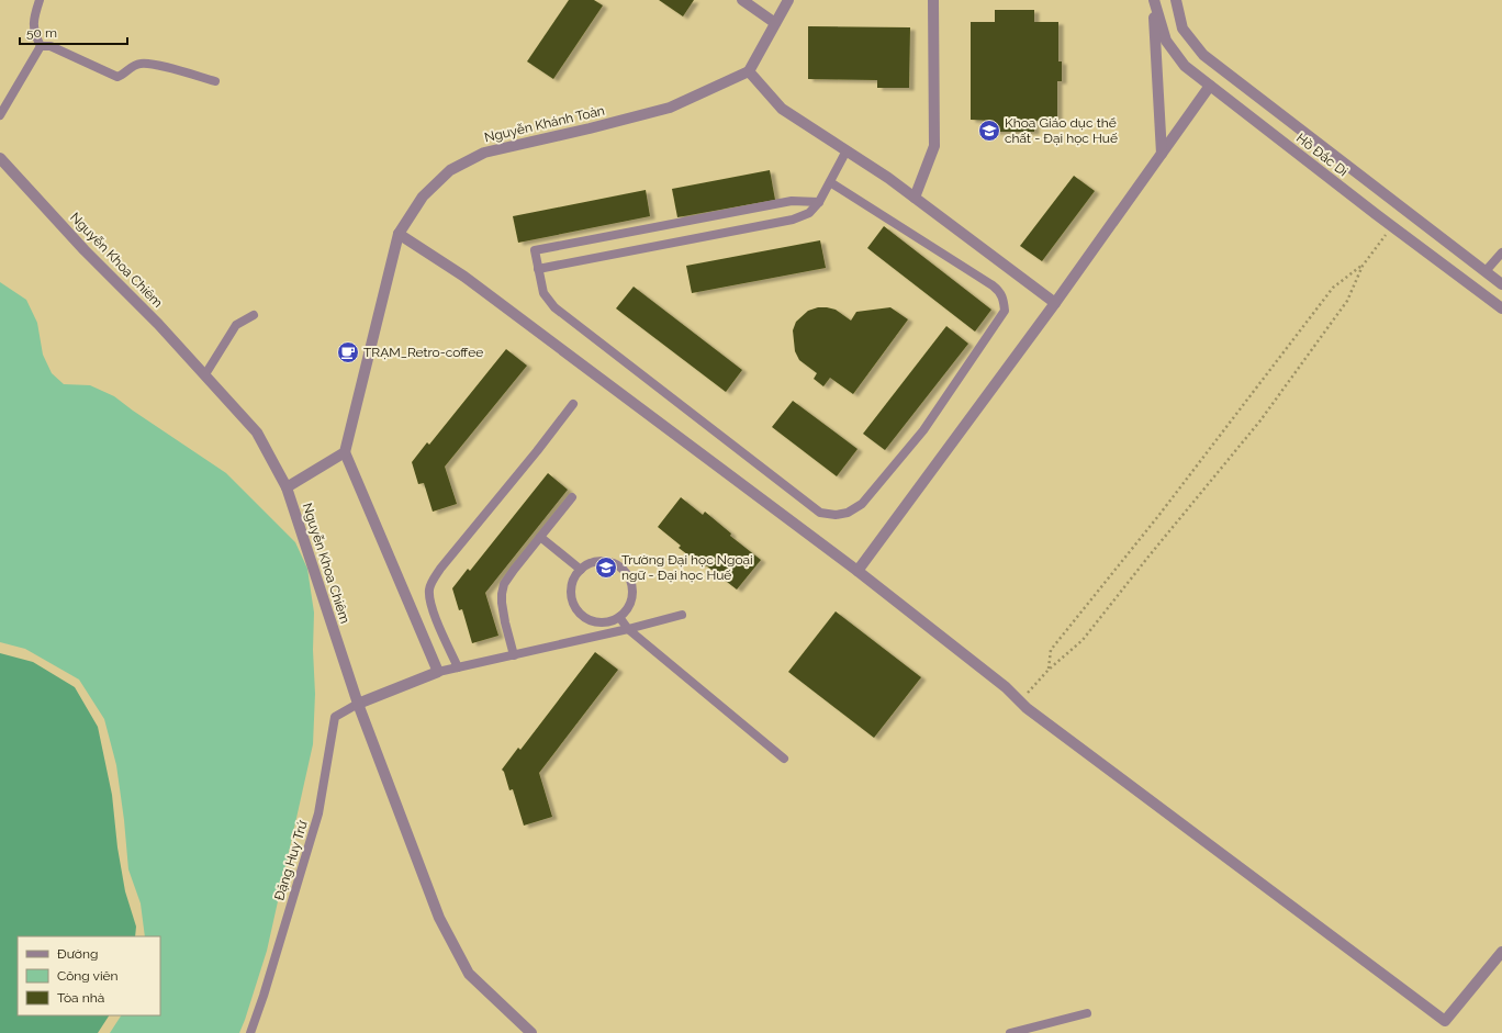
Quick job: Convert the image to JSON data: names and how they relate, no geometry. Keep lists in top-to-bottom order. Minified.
{"streets":{"street":["Nguyễn Khánh Toàn","Hồ Đắc Di","Nguyễn Khoa Chiêm"],"lane":["Đặng Huy Trứ"]},"crossings":[["Nguyễn Khoa Chiêm","Đặng Huy Trứ"]],"places":{"school or university":["Khoa Giáo dục thể chất - Đại học Huế","Trường Đại học Ngoại ngữ - Đại học Huế"],"cafe":["TRẠM_Retro-coffee"]},"legend":["Đường","Công viên","Tòa nhà"],"scale_bar":"50 m"}
